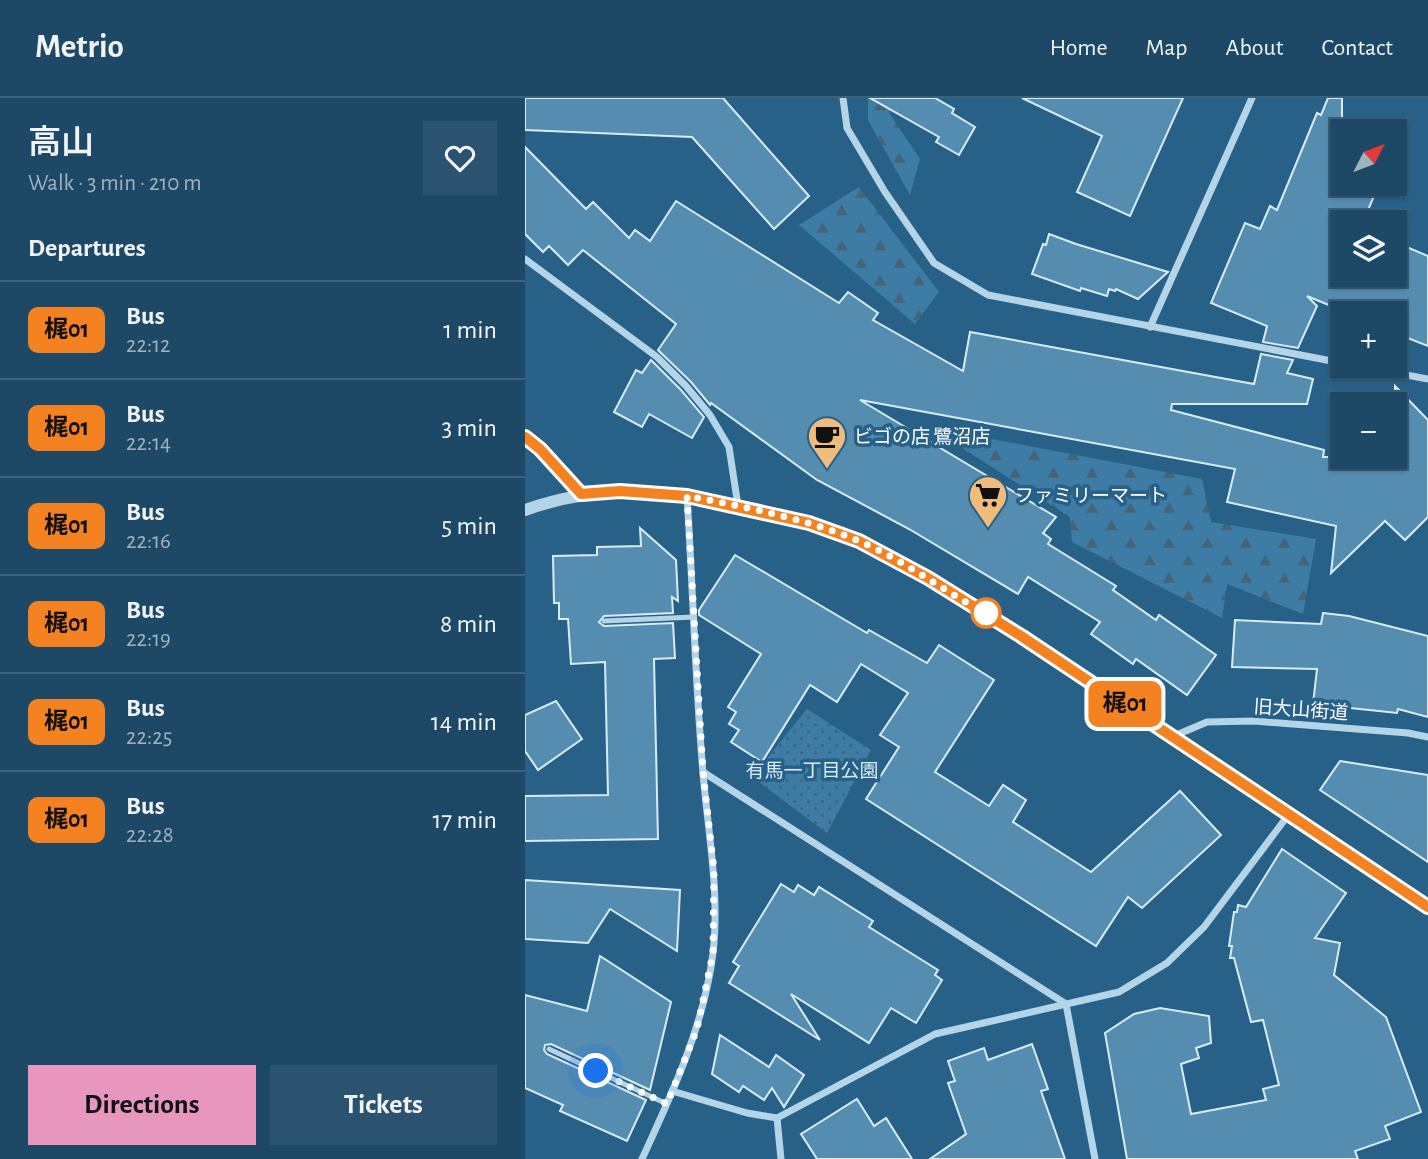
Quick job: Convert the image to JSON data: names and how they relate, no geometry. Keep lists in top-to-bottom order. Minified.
{"streets":{"street":["旧大山街道"]},"parks":["有馬一丁目公園"],"places":{"cafe":["ビゴの店 鷺沼店"],"supermarket":["ファミリーマート"]},"lines":["bus line 梶01"],"north":"top right","page":{"header":"Metrio","nav":["Home","Map","About","Contact"],"heading":[["高山","Walk · 3 min · 210 m"],"Departures"],"on_map":"梶01","map_buttons":["+","−"],"list":[{"mark":"梶01","name":"Bus","note":"22:12","value":"1 min"},{"mark":"梶01","name":"Bus","note":"22:14","value":"3 min"},{"mark":"梶01","name":"Bus","note":"22:16","value":"5 min"},{"mark":"梶01","name":"Bus","note":"22:19","value":"8 min"},{"mark":"梶01","name":"Bus","note":"22:25","value":"14 min"},{"mark":"梶01","name":"Bus","note":"22:28","value":"17 min"}],"buttons":["Directions","Tickets"]}}
